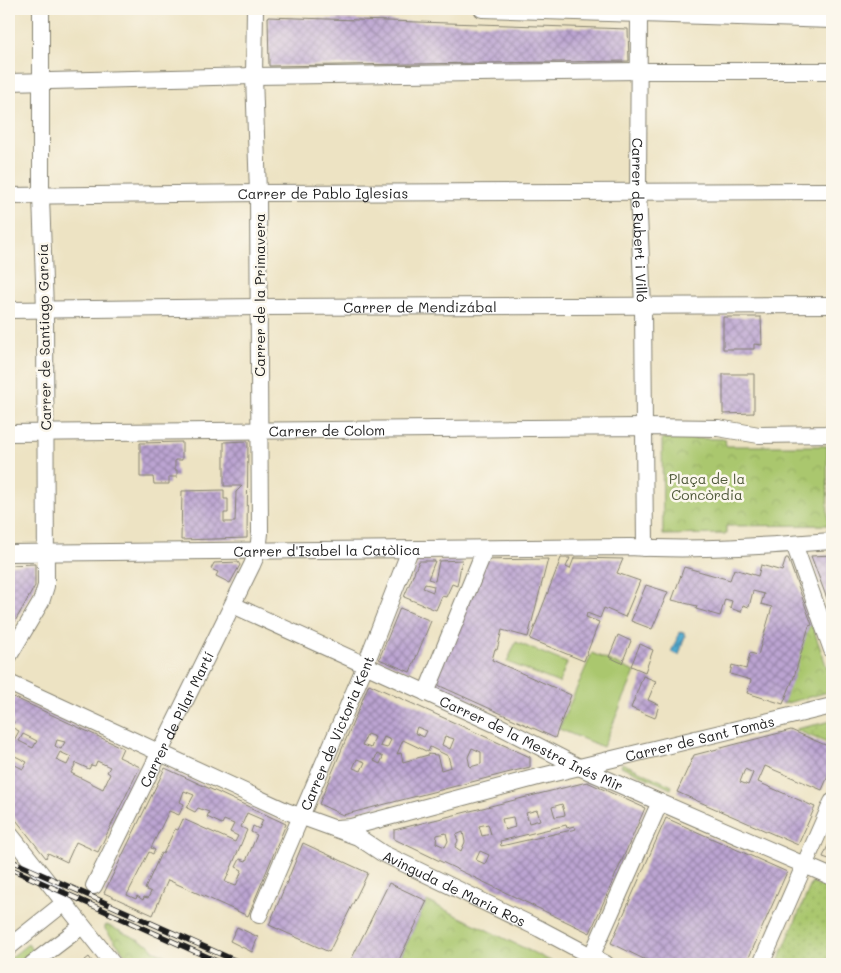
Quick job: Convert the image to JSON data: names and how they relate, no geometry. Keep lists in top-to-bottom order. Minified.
{"streets":{"street":["Carrer de Pablo Iglesias","Carrer de Rubert i Villó","Carrer de la Primavera","Carrer de Mendizábal","Carrer de Santiago García","Carrer de Colom","Carrer d'Isabel la Catòlica","Carrer de Pilar Martí","Carrer de Victoria Kent","Carrer de Sant Tomàs","Carrer de la Mestra Inés Mir","Avinguda de Maria Ros"]},"crossings":[["Carrer de Pablo Iglesias","Carrer de Rubert i Villó"],["Carrer de Pablo Iglesias","Carrer de la Primavera"],["Carrer de Pablo Iglesias","Carrer de Santiago García"],["Carrer de Rubert i Villó","Carrer de Mendizábal"],["Carrer de Rubert i Villó","Carrer de Colom"],["Carrer de la Primavera","Carrer de Mendizábal"],["Carrer de la Primavera","Carrer de Colom"],["Carrer de la Primavera","Carrer d'Isabel la Catòlica"],["Carrer de la Primavera","Carrer de Pilar Martí"],["Carrer de Mendizábal","Carrer de Santiago García"],["Carrer de Santiago García","Carrer de Colom"],["Carrer de Santiago García","Carrer d'Isabel la Catòlica"],["Carrer d'Isabel la Catòlica","Carrer de Pilar Martí"],["Carrer d'Isabel la Catòlica","Carrer de Victoria Kent"],["Carrer de Pilar Martí","Carrer de la Mestra Inés Mir"],["Carrer de Pilar Martí","Avinguda de Maria Ros"],["Carrer de Victoria Kent","Carrer de la Mestra Inés Mir"],["Carrer de Victoria Kent","Avinguda de Maria Ros"],["Carrer de Sant Tomàs","Carrer de la Mestra Inés Mir"],["Carrer de Sant Tomàs","Avinguda de Maria Ros"]],"parks":["Plaça de la Concòrdia"]}
